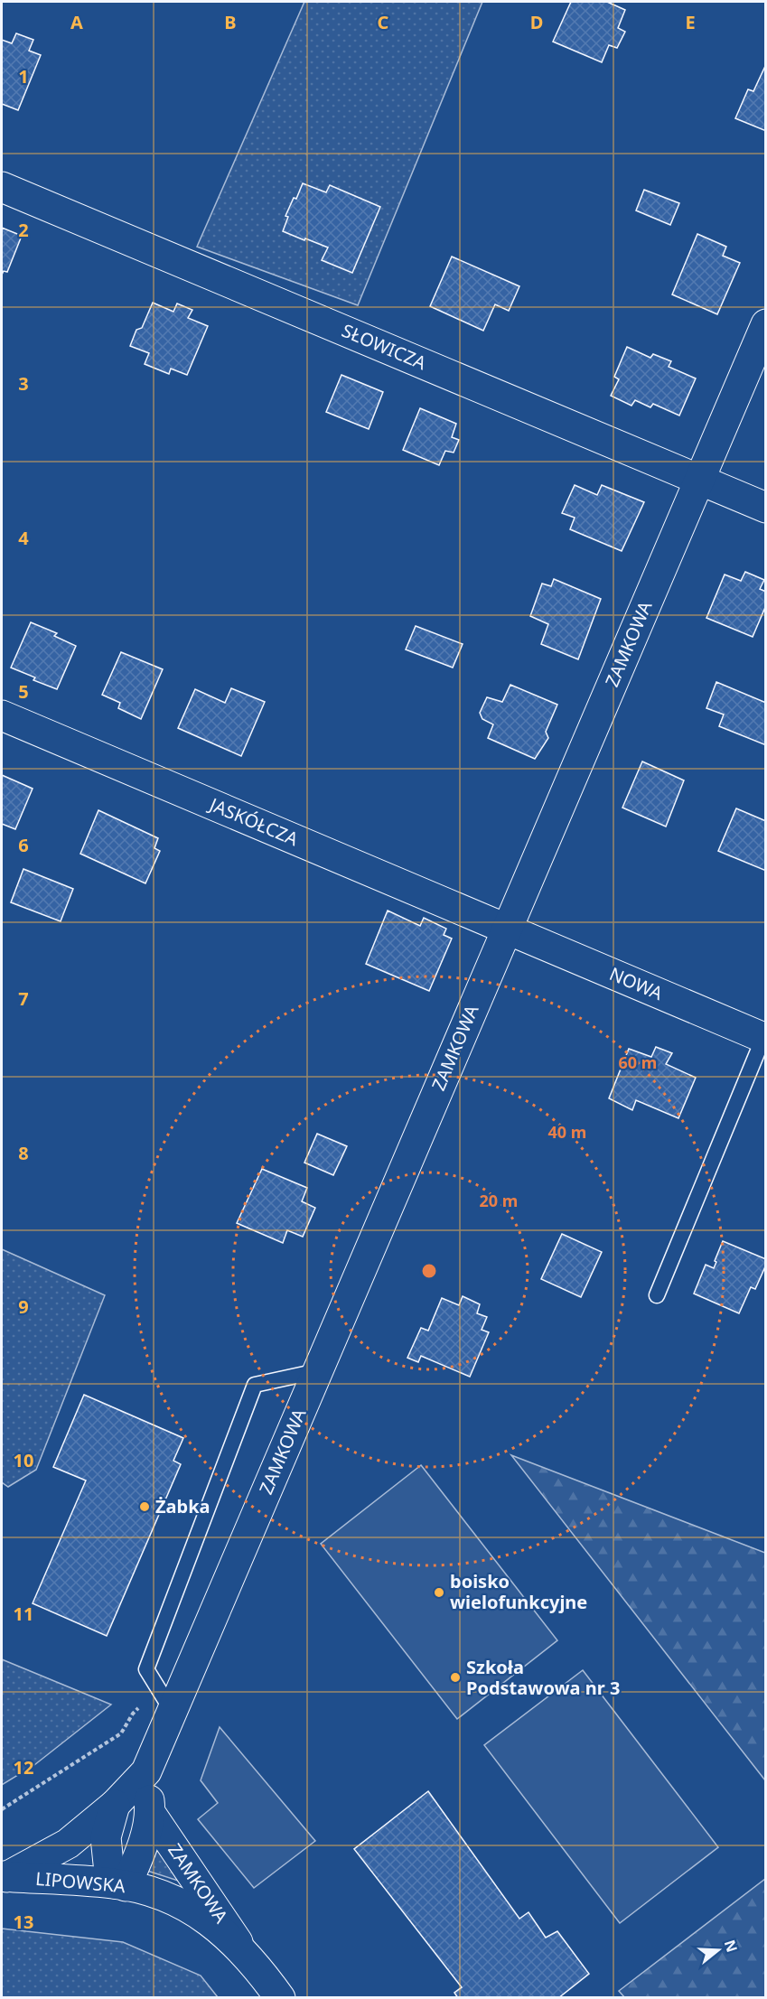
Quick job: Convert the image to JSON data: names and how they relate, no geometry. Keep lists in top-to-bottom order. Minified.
{"streets":{"street":["SŁOWICZA","ZAMKOWA","JASKÓŁCZA","NOWA","LIPOWSKA"]},"crossings":[["SŁOWICZA","ZAMKOWA"],["ZAMKOWA","JASKÓŁCZA"],["ZAMKOWA","NOWA"],["ZAMKOWA","LIPOWSKA"],["JASKÓŁCZA","NOWA"]],"places":["Żabka","boisko wielofunkcyjne","Szkoła Podstawowa nr 3"],"north":"right","grid":{"columns":["A","B","C","D","E"],"rows":["1","2","3","4","5","6","7","8","9","10","11","12","13"]},"rings":["60 m","40 m","20 m"]}
